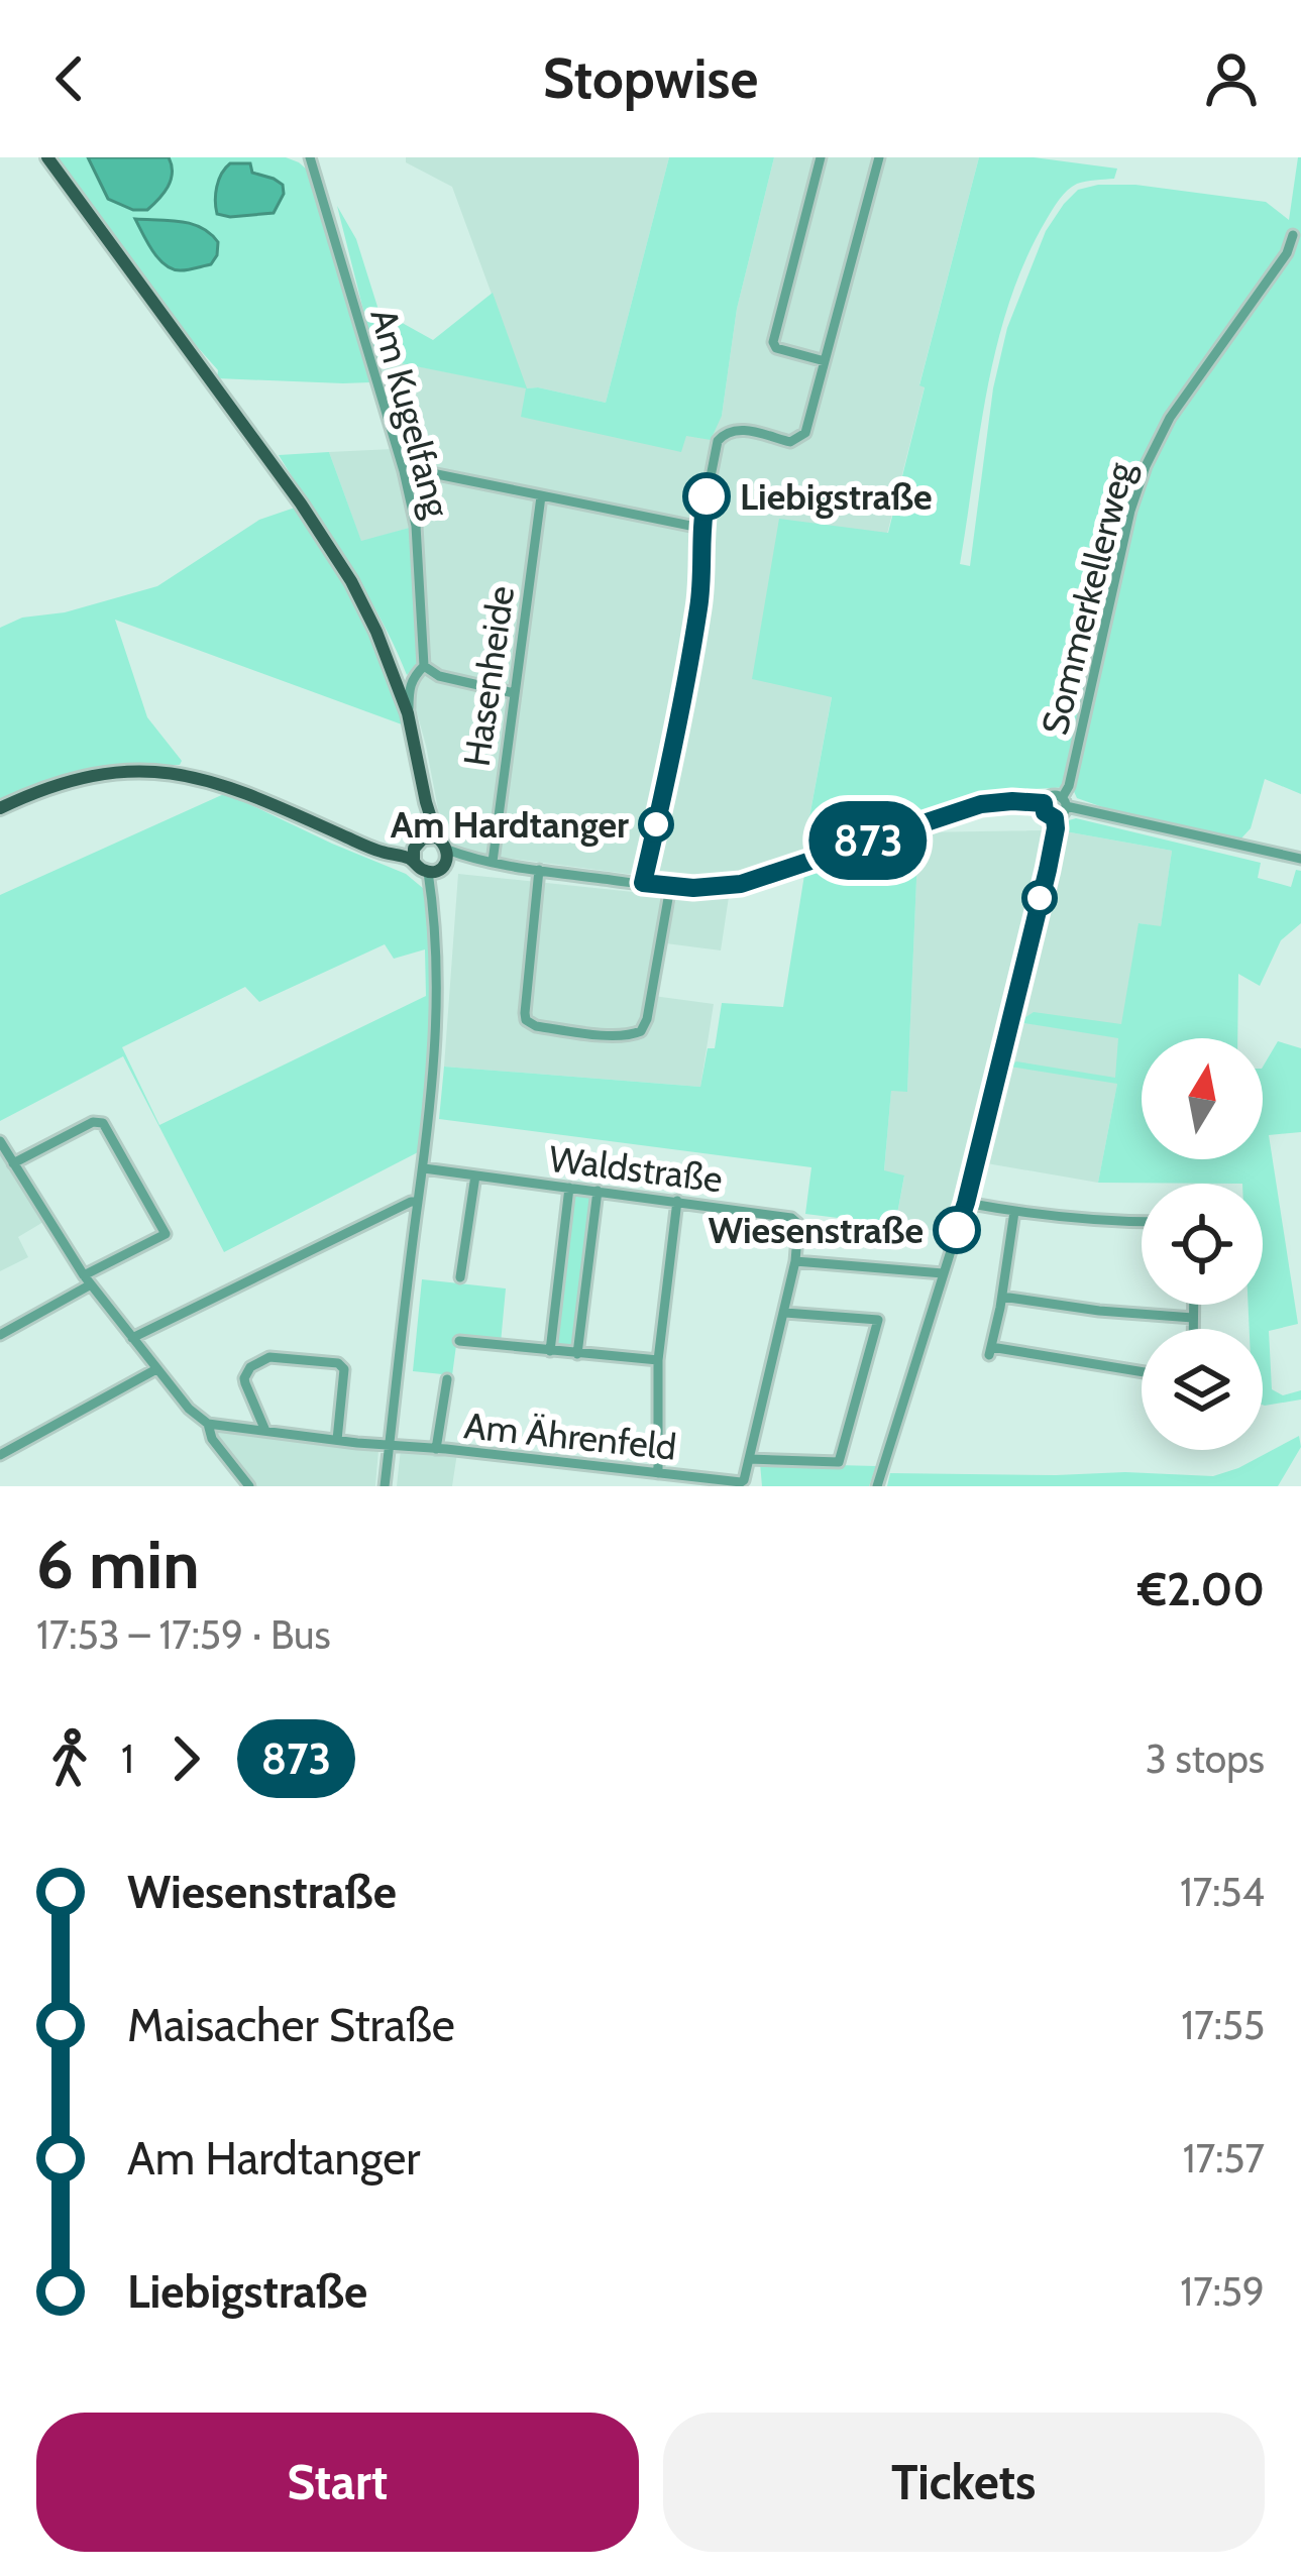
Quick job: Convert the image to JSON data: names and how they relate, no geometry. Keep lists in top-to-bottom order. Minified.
{"streets":{"street":["Am Kugelfang","Sommerkellerweg","Hasenheide","Waldstraße","Am Ährenfeld"]},"places":["Liebigstraße","Am Hardtanger","Wiesenstraße"],"lines":["bus line 873"],"north":"top","page":{"header":"Stopwise","on_map":"873","heading":["6 min","17:53 – 17:59 · Bus","€2.00"],"legs":["1","873","3 stops"],"list":[{"name":"Wiesenstraße","value":"17:54"},{"name":"Maisacher Straße","value":"17:55"},{"name":"Am Hardtanger","value":"17:57"},{"name":"Liebigstraße","value":"17:59"}],"buttons":["Start","Tickets"]}}
